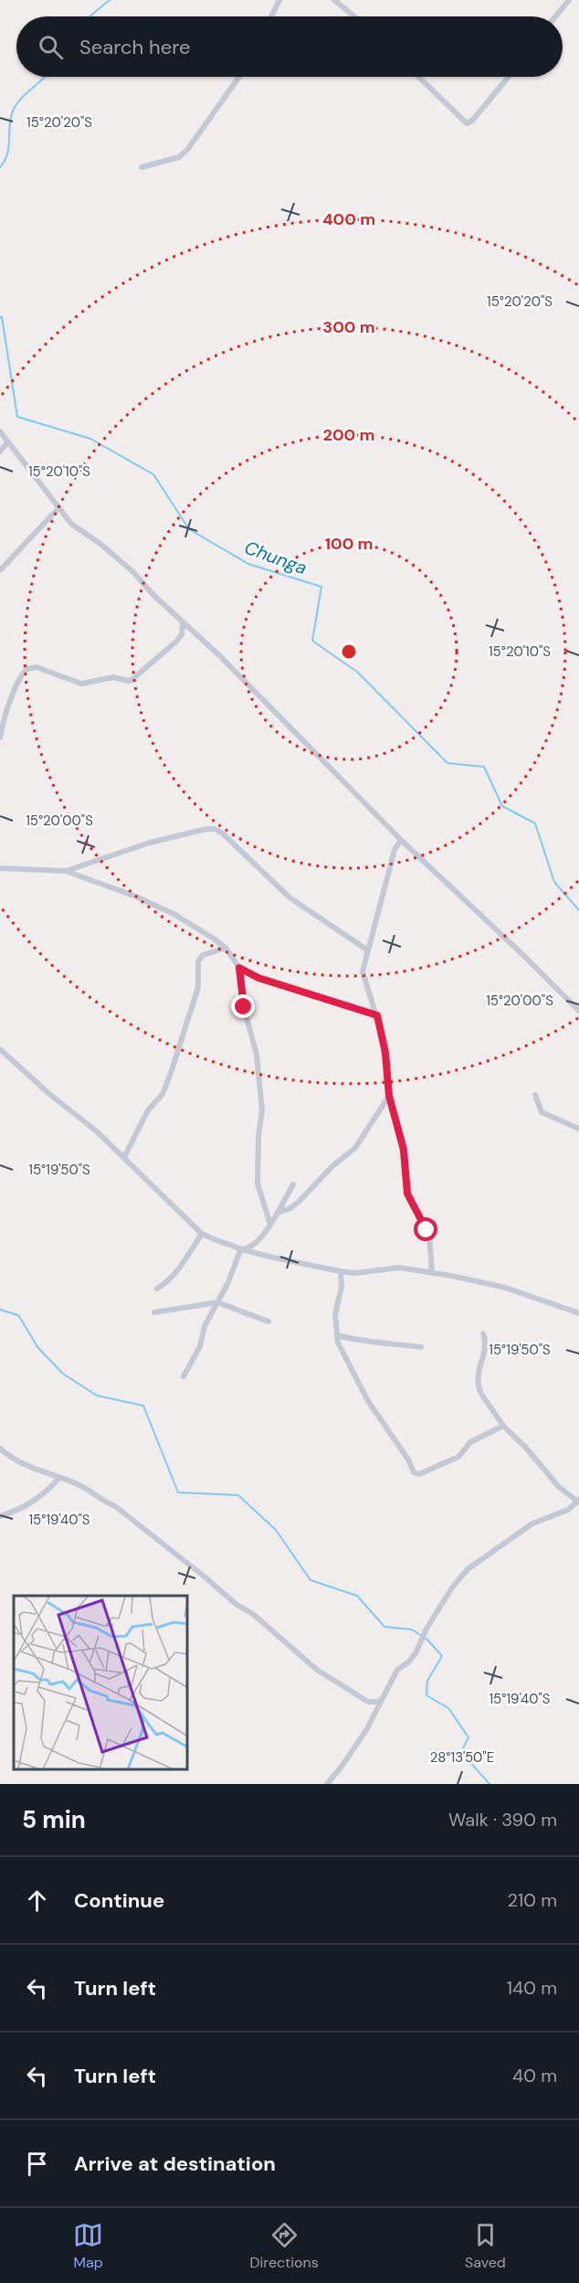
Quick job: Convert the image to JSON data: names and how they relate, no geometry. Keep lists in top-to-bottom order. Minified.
{"water":["Chunga"],"page":{"search":"Search here","heading":["5 min","Walk · 390 m"],"list":[["Continue","210 m"],["Turn left","140 m"],["Turn left","40 m"],"Arrive at destination"],"nav":["Map","Directions","Saved"]},"coordinates":["15°20'20\"S","15°20'10\"S","15°20'00\"S","15°19'50\"S","15°19'40\"S","28°13'50\"E"],"rings":["400 m","300 m","200 m","100 m"]}
